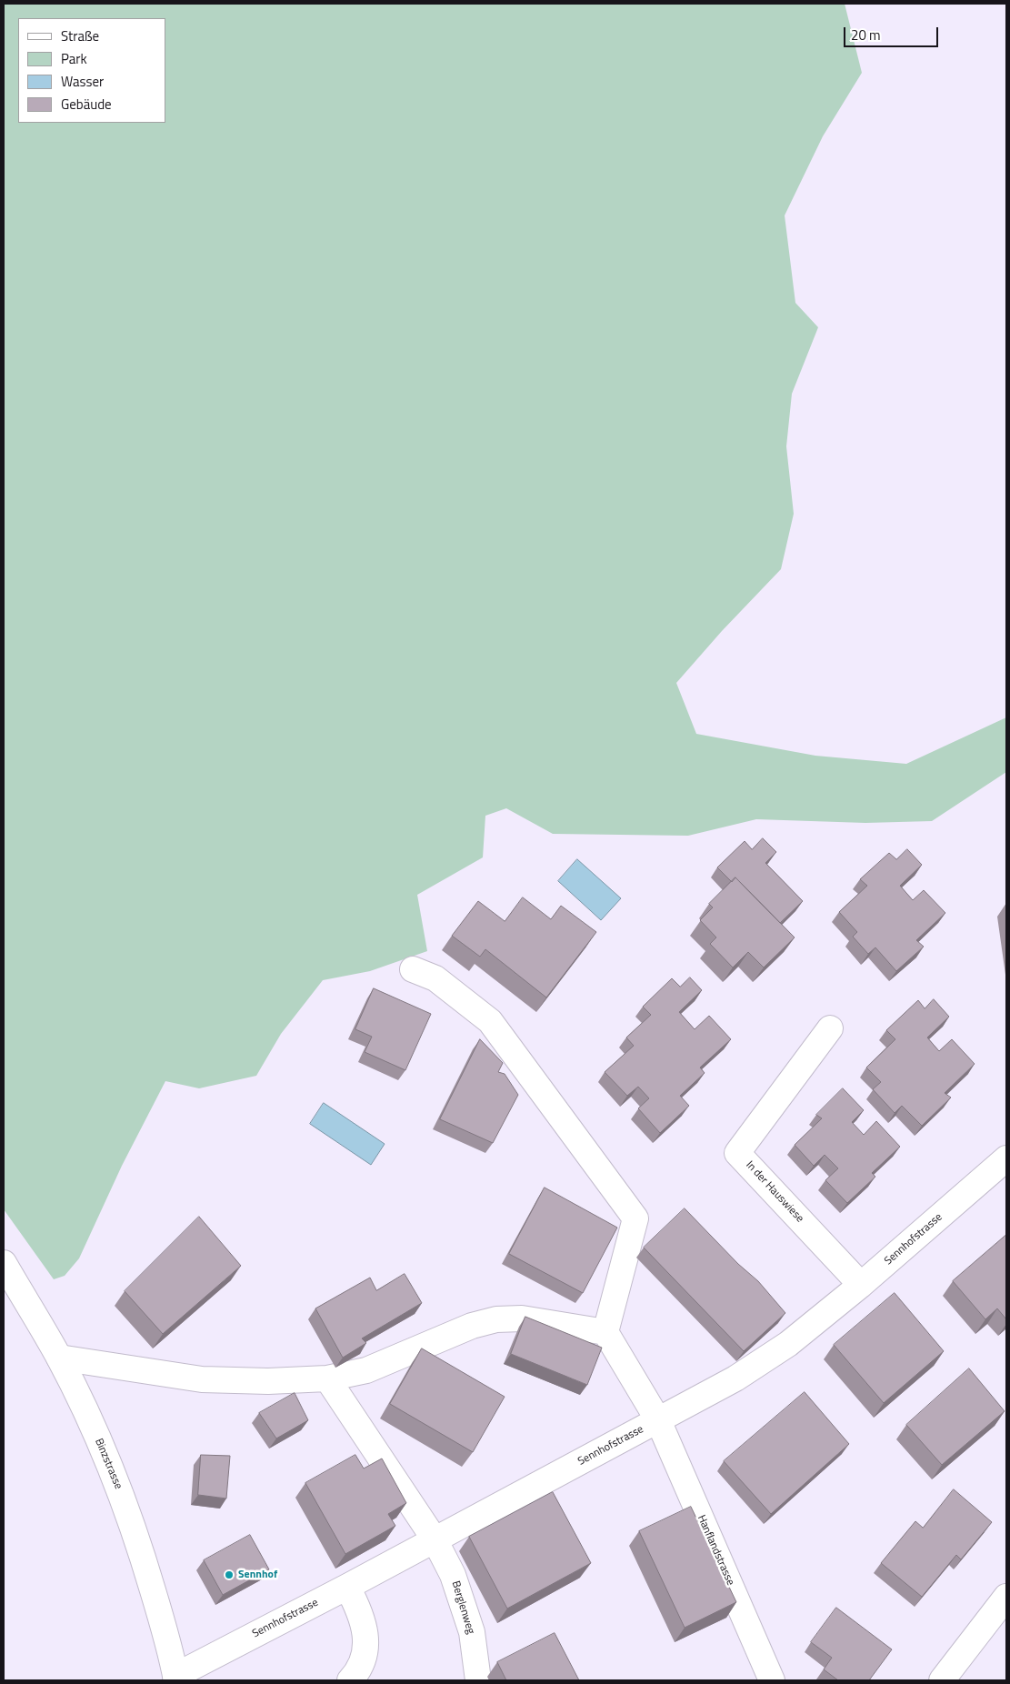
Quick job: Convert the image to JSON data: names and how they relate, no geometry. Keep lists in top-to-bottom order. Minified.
{"streets":{"street":["In der Hauswiese","Sennhofstrasse","Binzstrasse","Hanflandstrasse","Berglenweg"]},"crossings":[["In der Hauswiese","Sennhofstrasse"],["Sennhofstrasse","Binzstrasse"],["Sennhofstrasse","Hanflandstrasse"],["Sennhofstrasse","Berglenweg"]],"places":["Sennhof"],"legend":["Straße","Park","Wasser","Gebäude"],"scale_bar":"20 m"}
